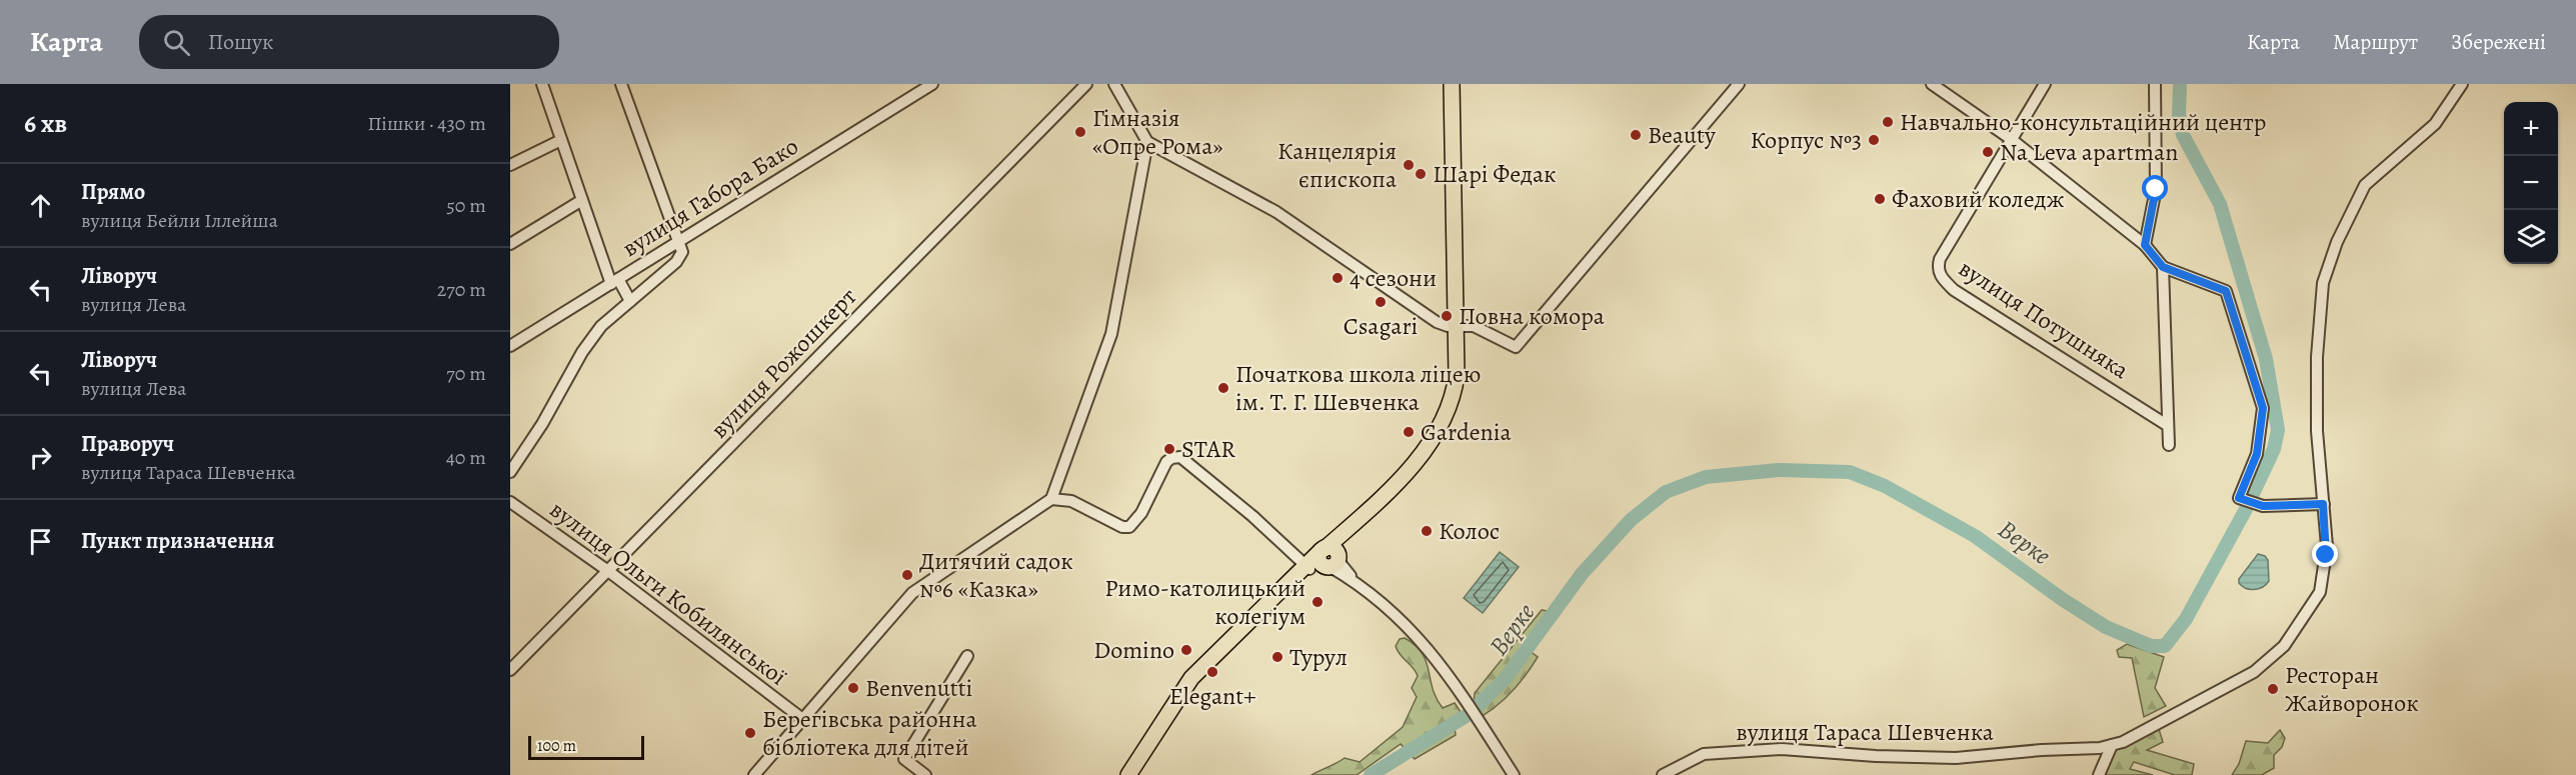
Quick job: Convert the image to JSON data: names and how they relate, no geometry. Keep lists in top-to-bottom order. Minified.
{"streets":{"street":["вулиця Габора Бако","вулиця Потушняка","вулиця Рожошкерт","вулиця Ольги Кобилянської","вулиця Тараса Шевченка"]},"crossings":[["вулиця Рожошкерт","вулиця Ольги Кобилянської"]],"water":["Верке"],"places":["Навчально-консультаційний центр","Гімназія «Опре Рома»","Beauty","Корпус №3","Na Leva apartman","Канцелярія єпископа","Шарі Федак","Фаховий коледж","4 сезони","Csagari","Повна комора","Початкова школа ліцею ім. Т. Г. Шевченка","Gardenia","STAR","Колос","Дитячий садок №6 «Казка»","Римо-католицький колегіум","Domino","Турул","Elegant+","Benvenutti","Ресторан Жайворонок","Берегівська районна бібліотека для дітей"],"scale_bar":"100 m","page":{"header":"Карта","search":"Пошук","nav":["Карта","Маршрут","Збережені"],"heading":["6 хв","Пішки · 430 m"],"map_buttons":["+","−"],"list":[["Прямо","вулиця Бейли Іллейша","50 m"],["Ліворуч","вулиця Лева","270 m"],["Ліворуч","вулиця Лева","70 m"],["Праворуч","вулиця Тараса Шевченка","40 m"],"Пункт призначення"],"scale":"100 m"}}
